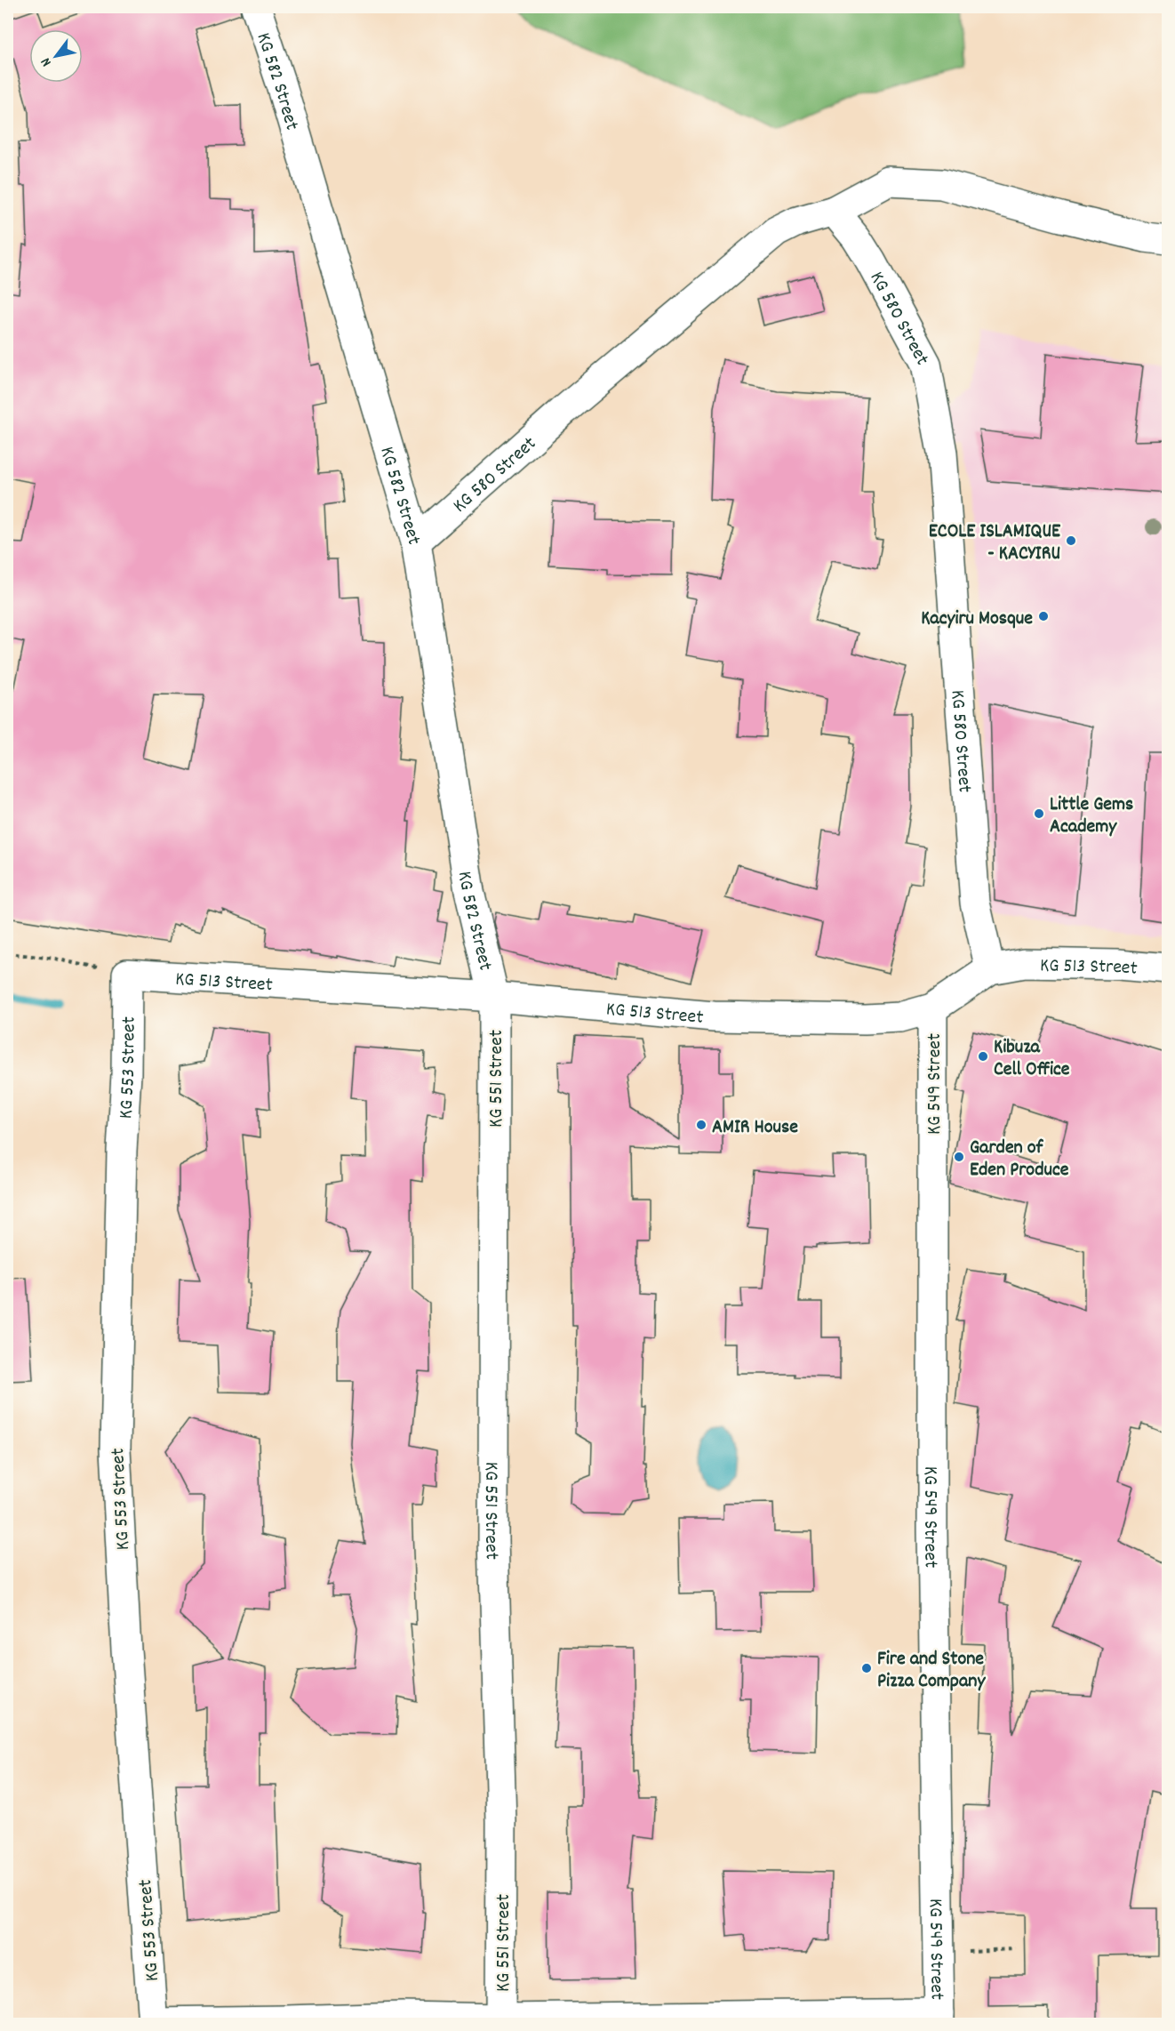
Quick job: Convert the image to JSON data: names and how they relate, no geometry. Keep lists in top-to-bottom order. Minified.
{"streets":{"street":["KG 582 Street","KG 580 Street","KG 513 Street","KG 553 Street","KG 551 Street","KG 549 Street"]},"crossings":[["KG 582 Street","KG 580 Street"],["KG 582 Street","KG 513 Street"],["KG 582 Street","KG 551 Street"],["KG 580 Street","KG 513 Street"],["KG 513 Street","KG 553 Street"],["KG 513 Street","KG 551 Street"],["KG 513 Street","KG 549 Street"]],"places":["ECOLE ISLAMIQUE - KACYIRU","Kacyiru Mosque","Little Gems Academy","Kibuza Cell Office","AMIR House","Garden of Eden Produce","Fire and Stone Pizza Company"],"north":"bottom left"}
